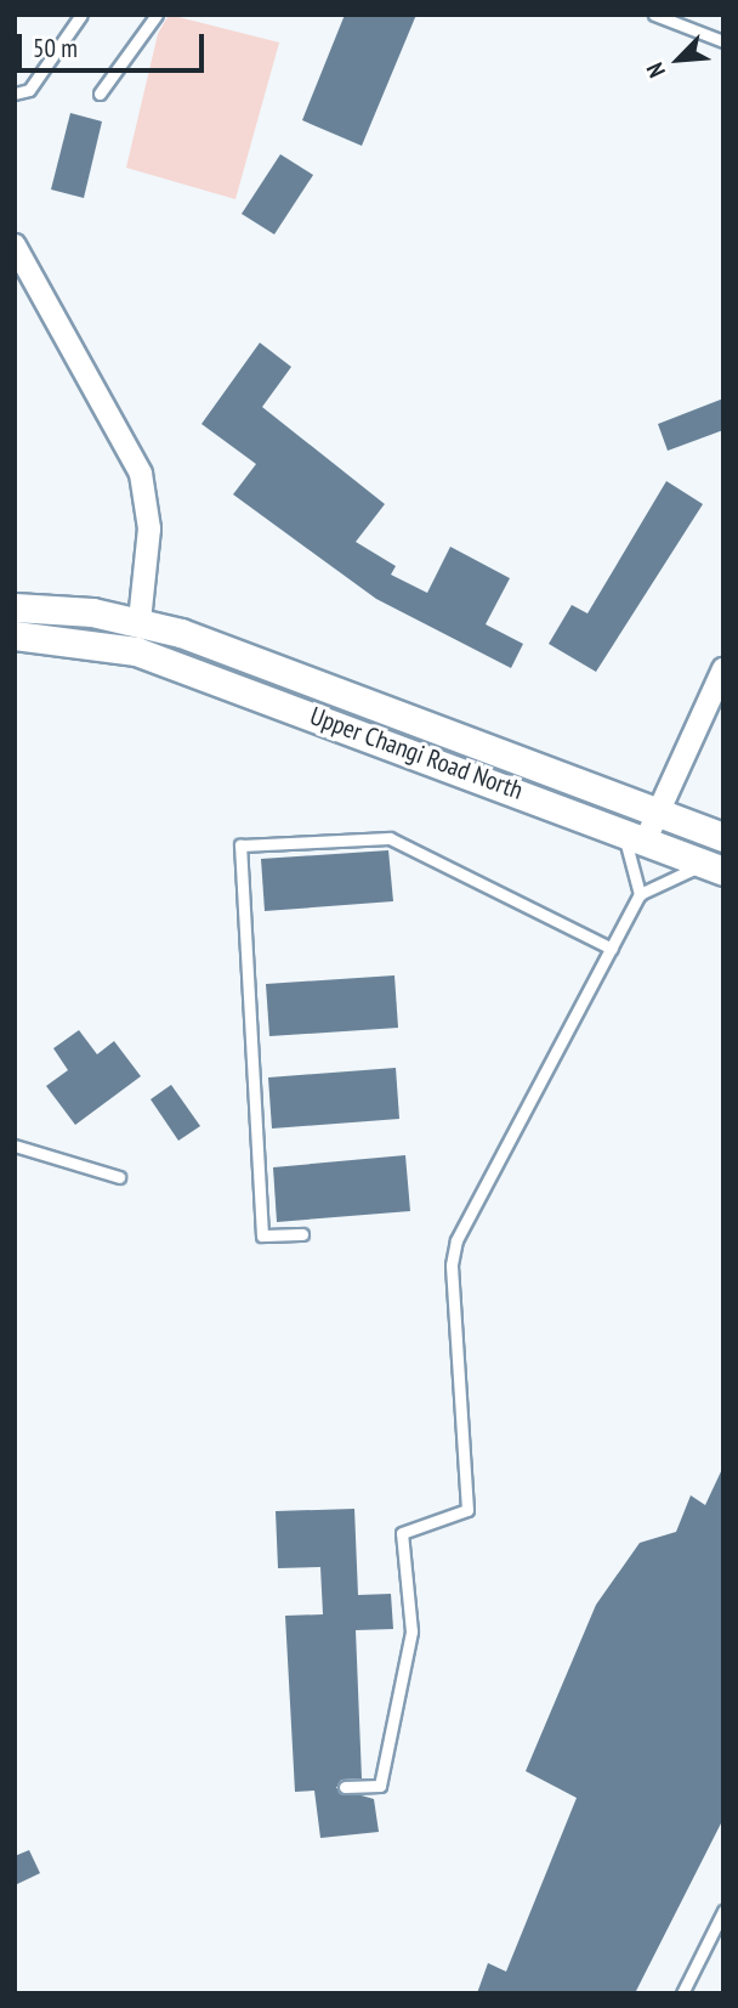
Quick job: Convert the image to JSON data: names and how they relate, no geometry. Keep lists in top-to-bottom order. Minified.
{"streets":{"street":["Upper Changi Road North"]},"scale_bar":"50 m","north":"bottom left"}
